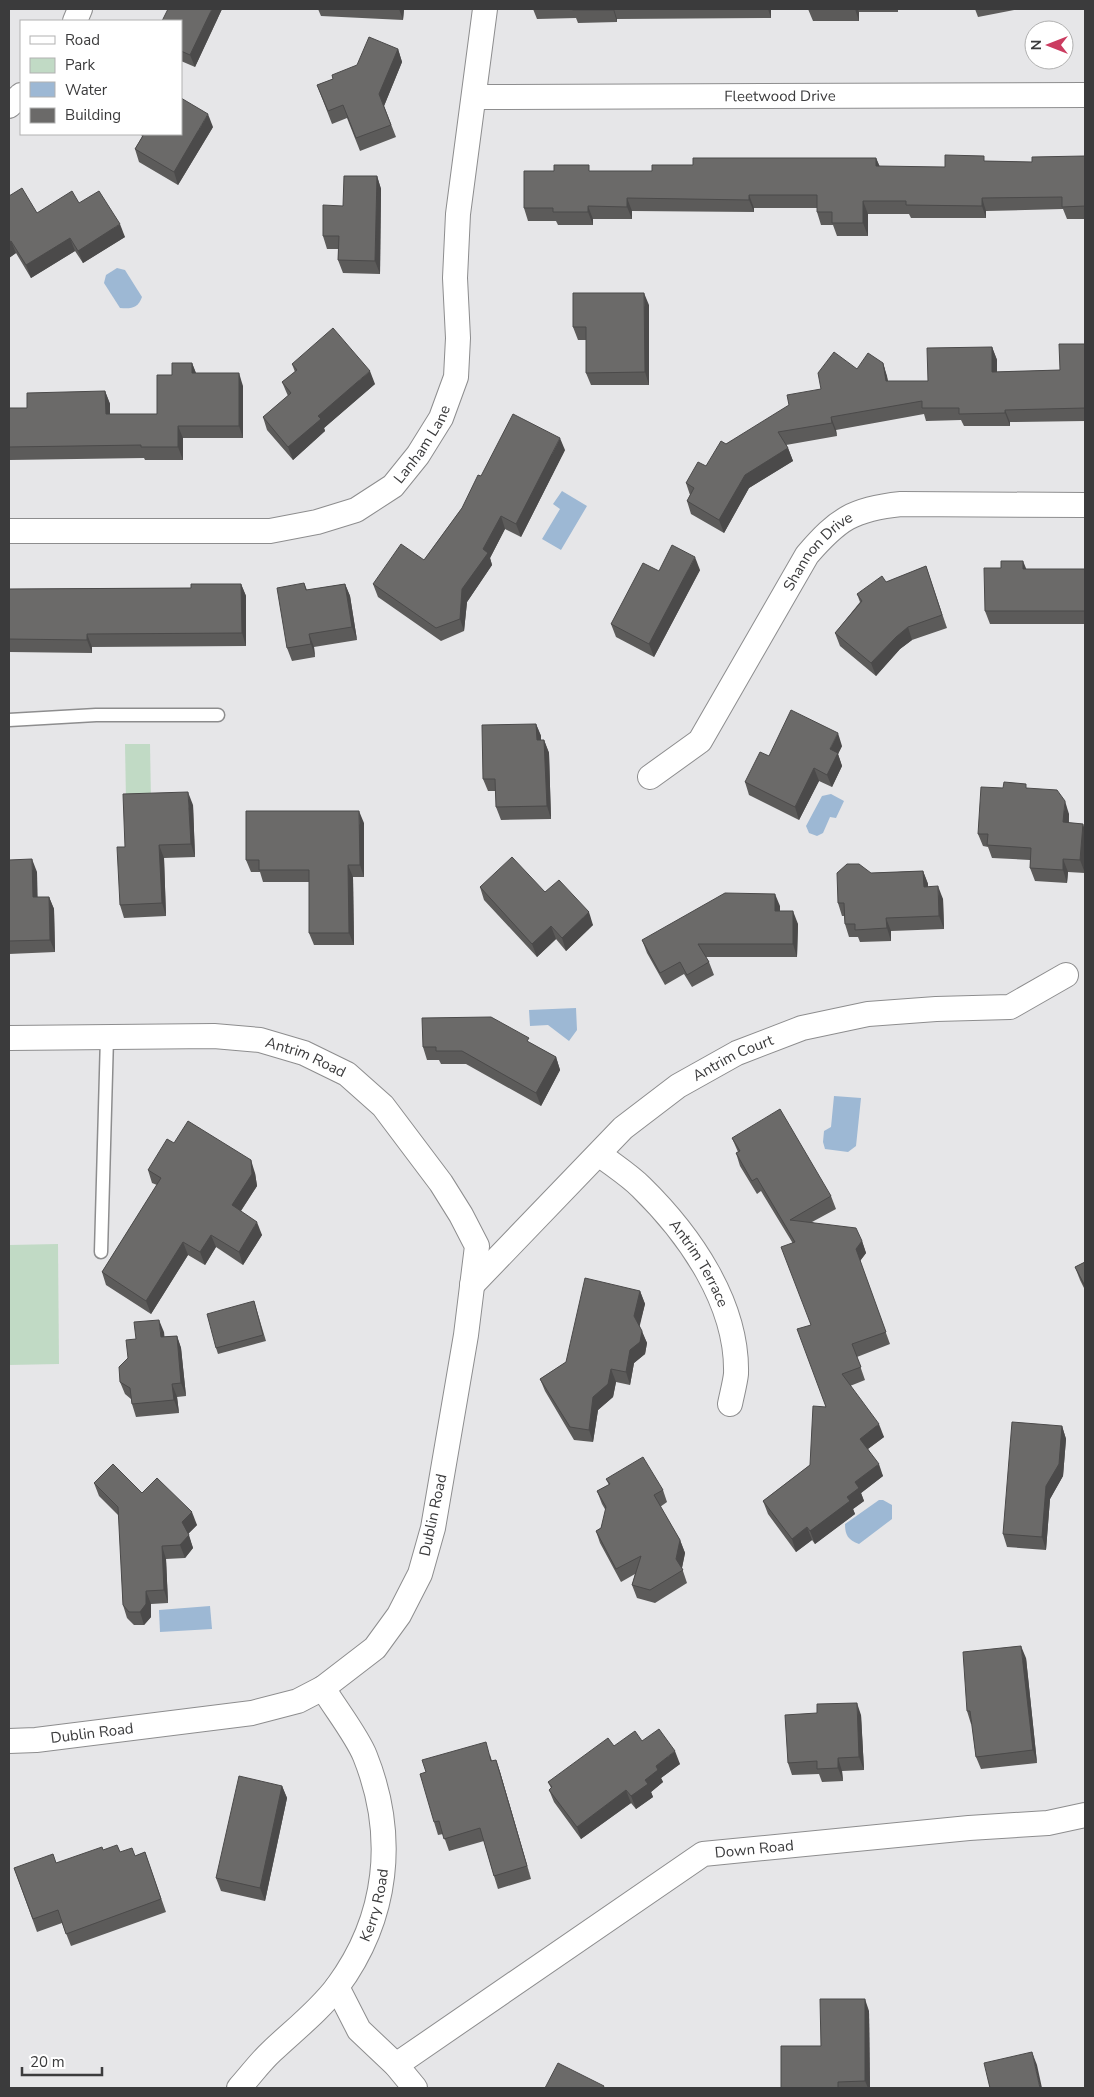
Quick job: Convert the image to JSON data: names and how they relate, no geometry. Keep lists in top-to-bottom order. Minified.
{"streets":{"street":["Fleetwood Drive","Lanham Lane","Shannon Drive","Antrim Road","Antrim Court","Antrim Terrace","Dublin Road","Down Road","Kerry Road"]},"crossings":[["Fleetwood Drive","Lanham Lane"],["Antrim Road","Antrim Court"],["Antrim Road","Dublin Road"],["Antrim Court","Antrim Terrace"],["Antrim Court","Dublin Road"],["Dublin Road","Kerry Road"]],"legend":["Road","Park","Water","Building"],"scale_bar":"20 m","north":"left"}
